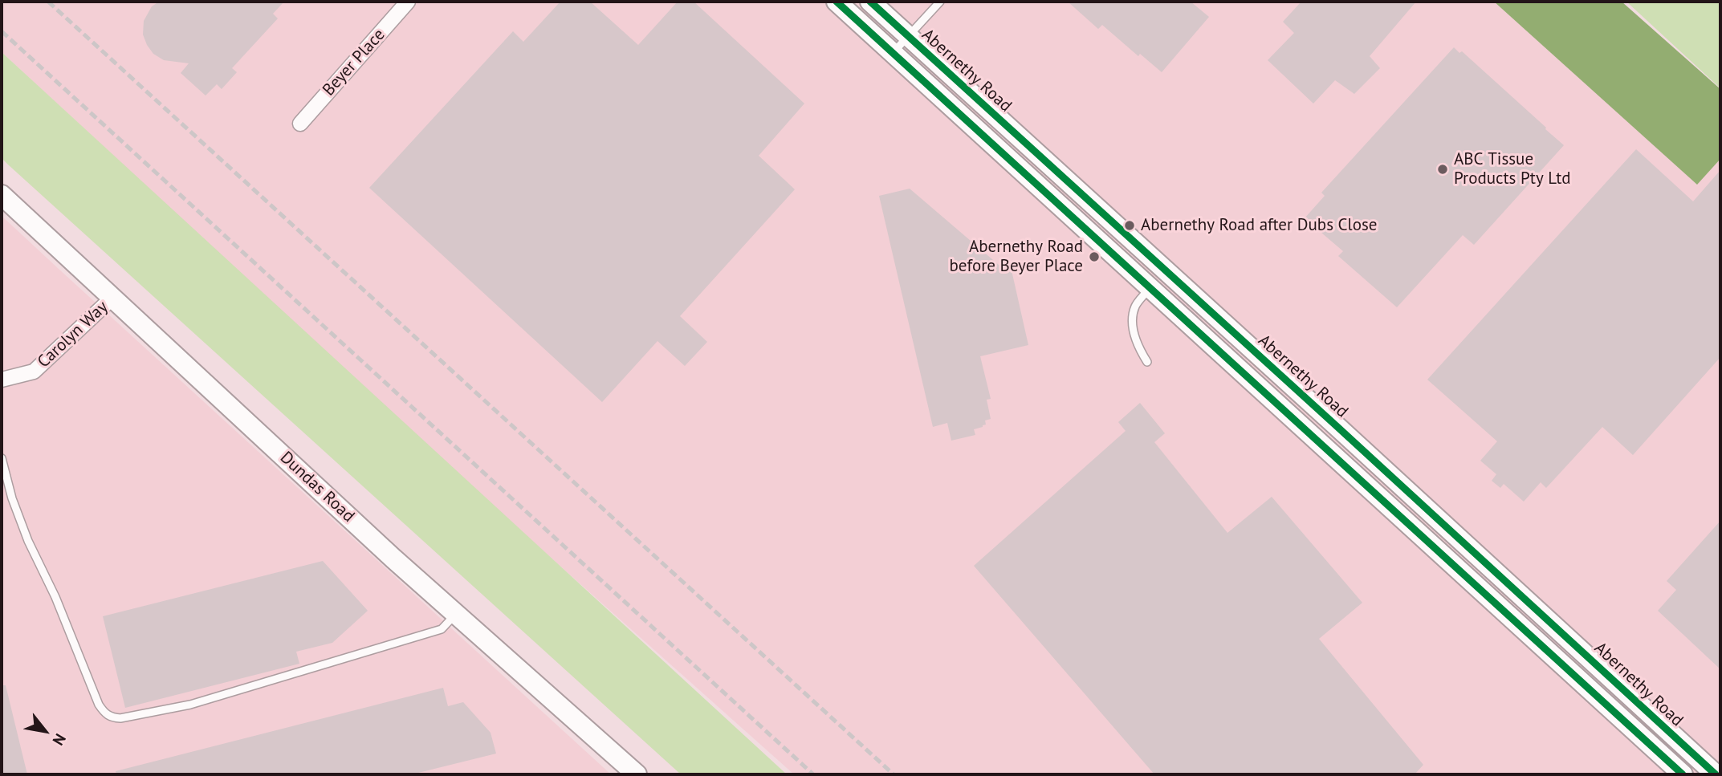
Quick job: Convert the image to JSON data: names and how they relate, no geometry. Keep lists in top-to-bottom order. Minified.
{"streets":{"main road":["Abernethy Road","Dundas Road"],"street":["Beyer Place","Carolyn Way"]},"crossings":[["Carolyn Way","Dundas Road"]],"places":["ABC Tissue Products Pty Ltd","Abernethy Road after Dubs Close","Abernethy Road before Beyer Place"],"north":"bottom right"}
